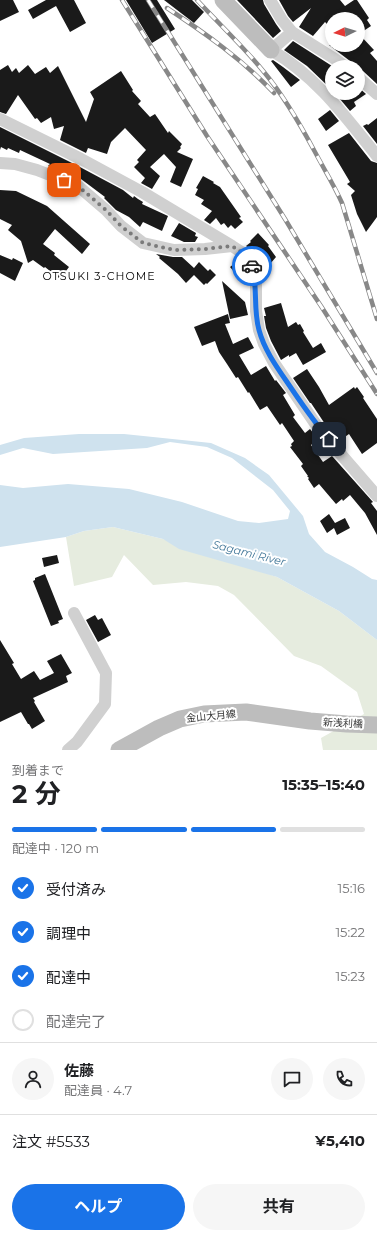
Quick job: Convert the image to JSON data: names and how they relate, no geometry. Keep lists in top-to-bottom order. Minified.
{"streets":{"main road":["金山大月線","新浅利橋"]},"crossings":[["金山大月線","新浅利橋"]],"districts":["OTSUKI 3-CHOME"],"water":["Sagami River"],"north":"left","page":{"heading":["2 分","到着まで","15:35–15:40"],"panel":["佐藤","配達員 · 4.7","注文 #5533","¥5,410"],"bar":"配達中 · 120 m","list":[["受付済み","15:16"],["調理中","15:22"],["配達中","15:23"],"配達完了"],"buttons":["ヘルプ","共有"]}}
